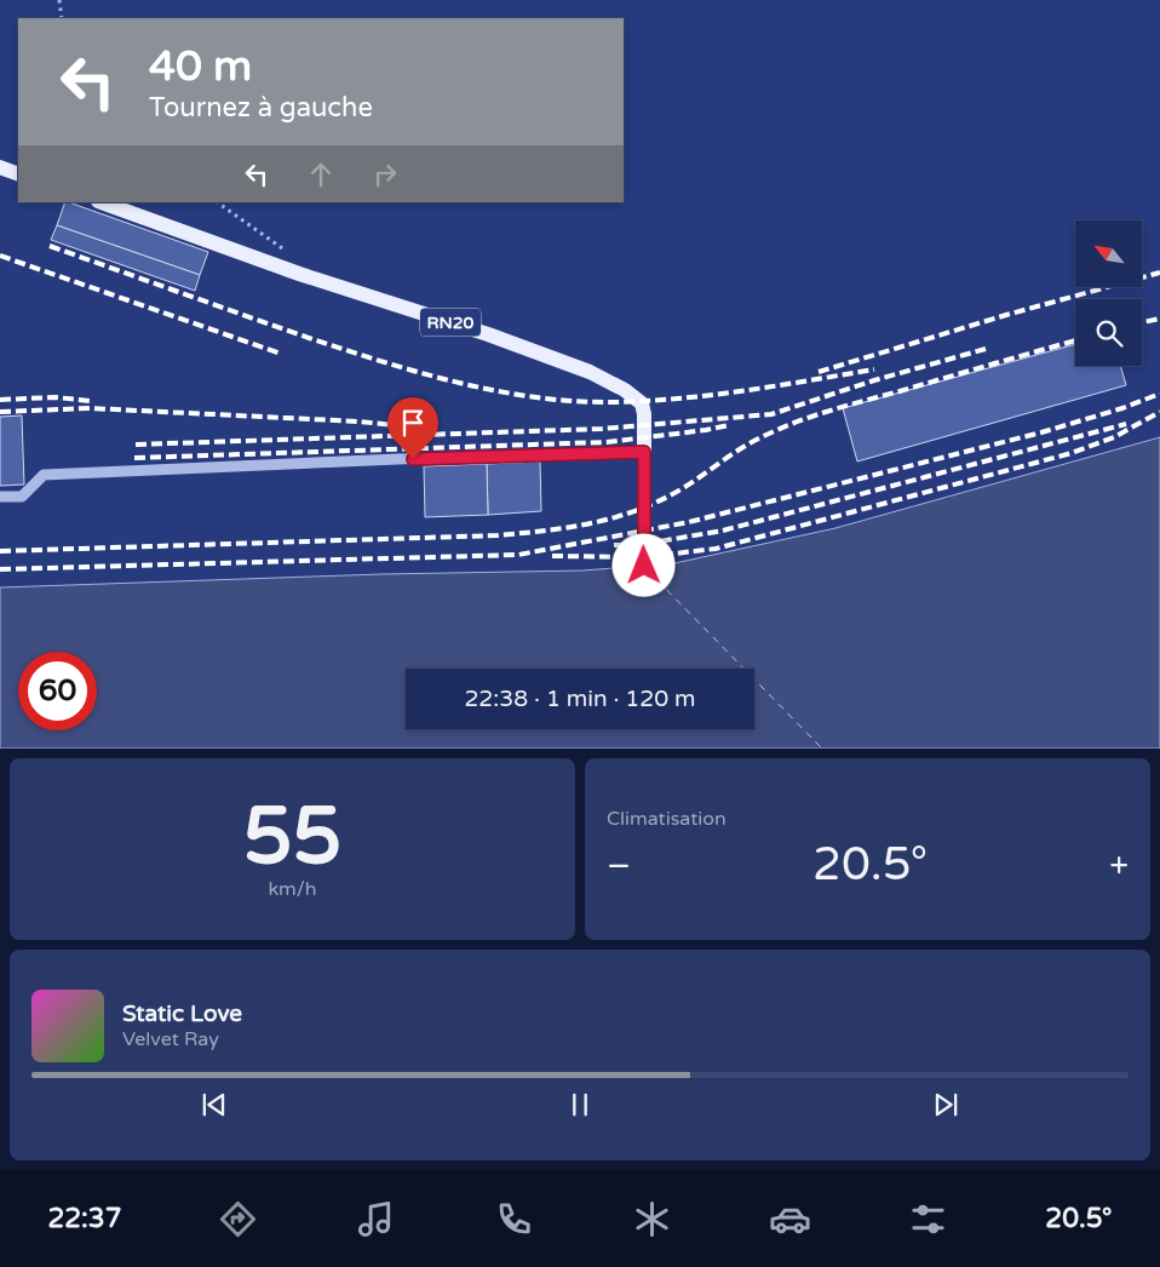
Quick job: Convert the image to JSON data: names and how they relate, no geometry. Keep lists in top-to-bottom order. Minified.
{"streets":{"main road":["RN20"]},"north":"top left","page":{"turn":["40 m","Tournez à gauche"],"limit":"60","trip":"22:38 · 1 min · 120 m","tile":[["55","km/h"],"Climatisation"],"heat":["−","20.5°","+"],"song":["Static Love","Velvet Ray"],"tabs":["22:37","20.5°"]}}
